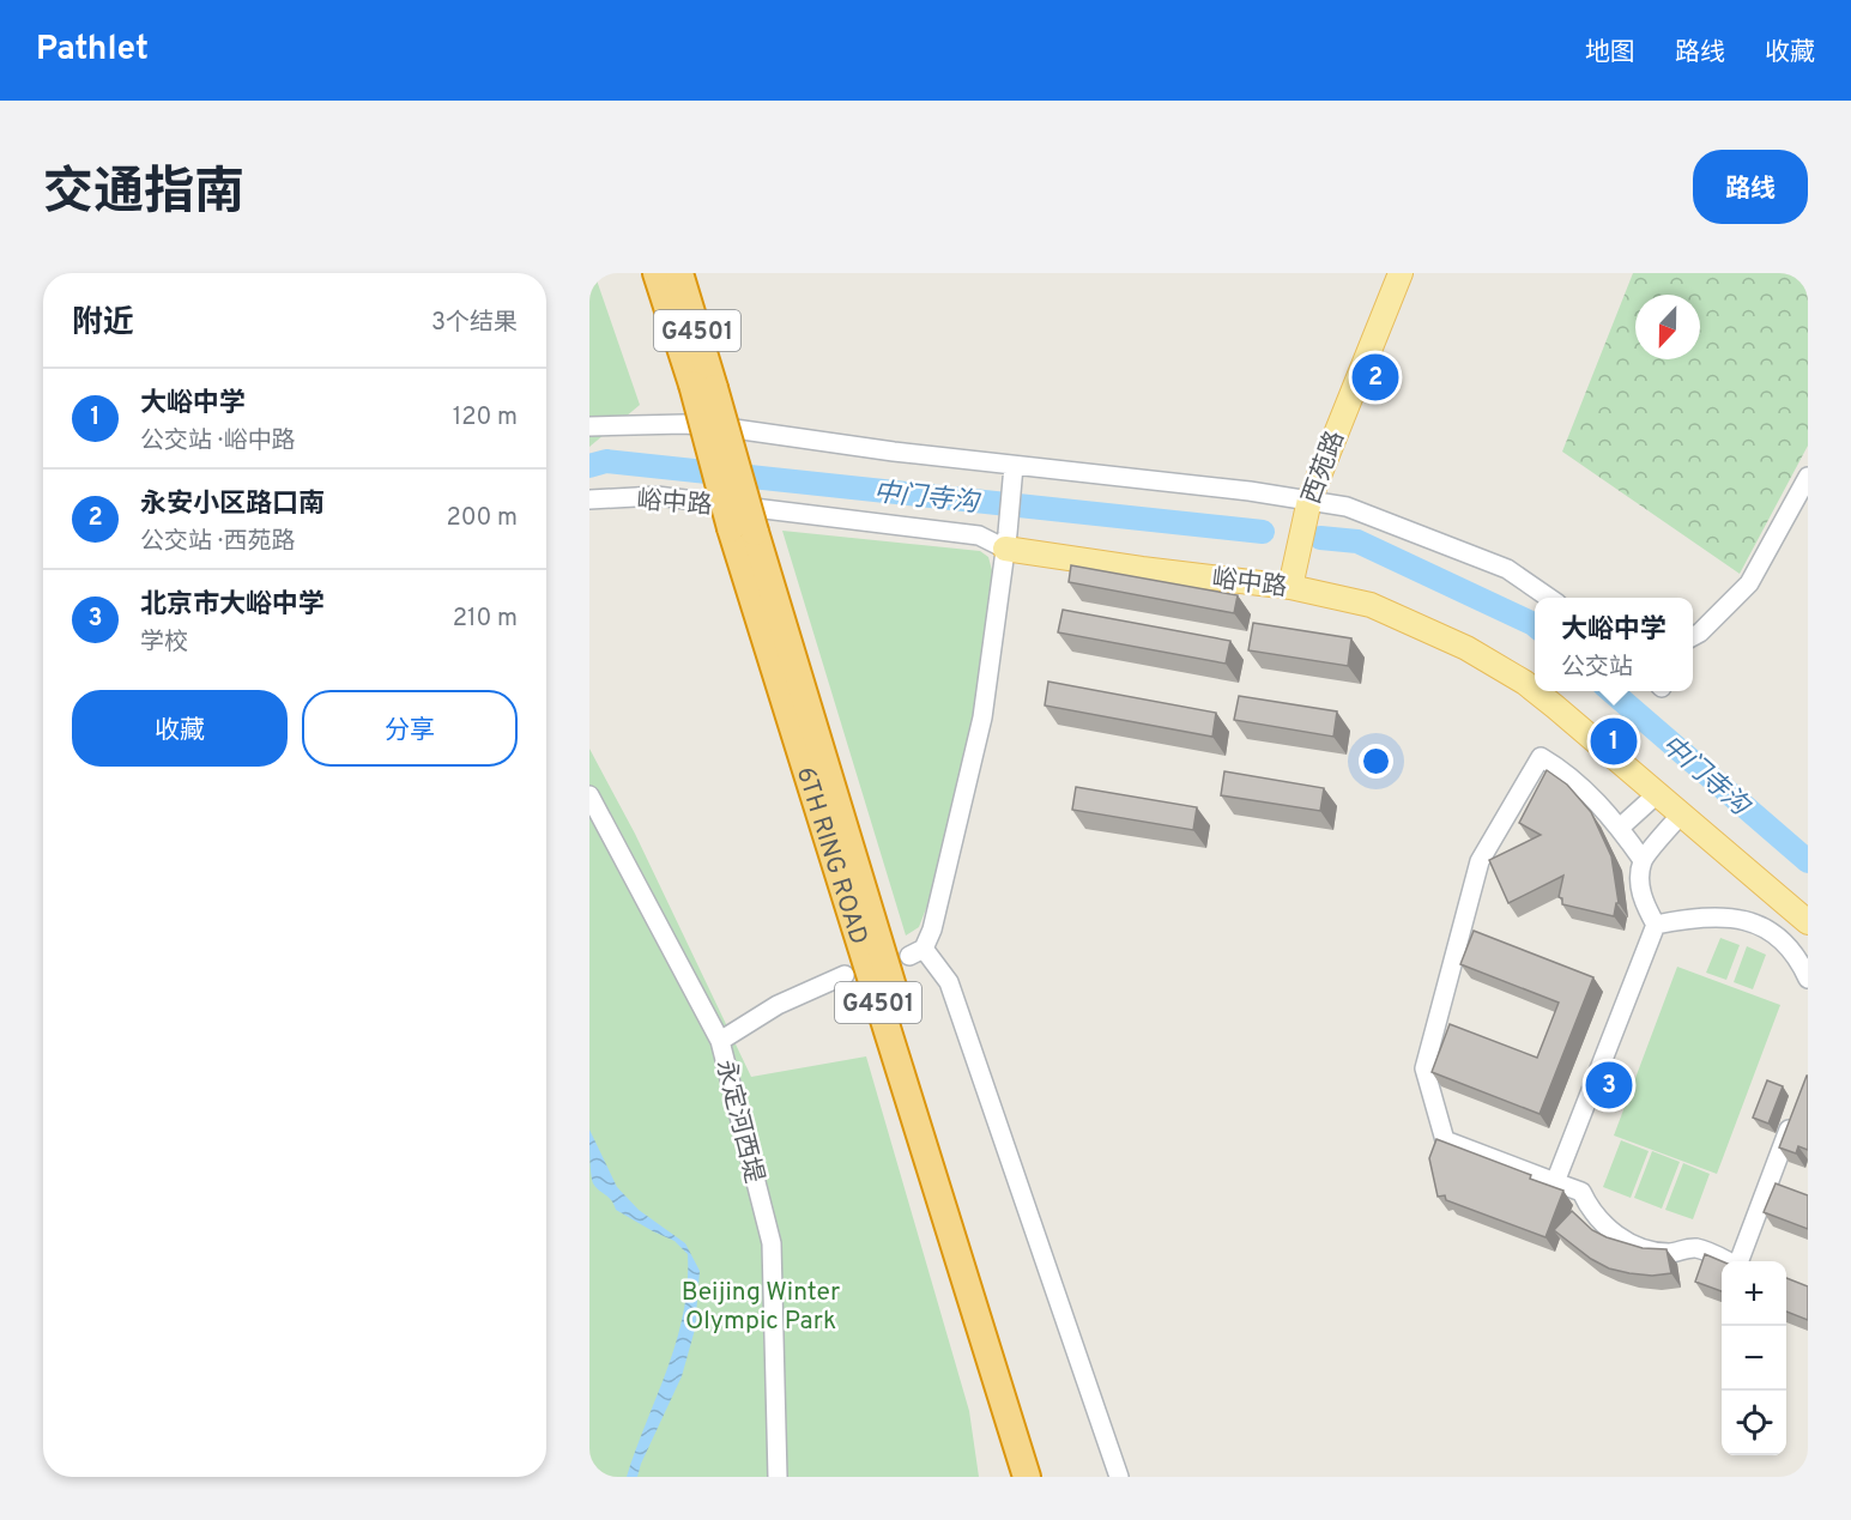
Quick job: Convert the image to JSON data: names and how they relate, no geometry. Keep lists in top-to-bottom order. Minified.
{"streets":{"highway":["G4501","6TH RING ROAD"],"main road":["西苑路","峪中路"],"street":["永定河西堤"]},"crossings":[["西苑路","峪中路"]],"water":["中门寺沟"],"parks":["Beijing Winter Olympic Park"],"north":"bottom","page":{"header":"Pathlet","nav":["地图","路线","收藏"],"title":"交通指南","buttons":["路线",["收藏","分享"]],"heading":["附近","3个结果"],"pins":["2","1","3"],"list":[{"mark":"1","name":"大峪中学","note":"公交站 · 峪中路","value":"120 m"},{"mark":"2","name":"永安小区路口南","note":"公交站 · 西苑路","value":"200 m"},{"mark":"3","name":"北京市大峪中学","note":"学校","value":"210 m"}],"popup":["大峪中学","公交站"],"map_buttons":["+","−"]}}
